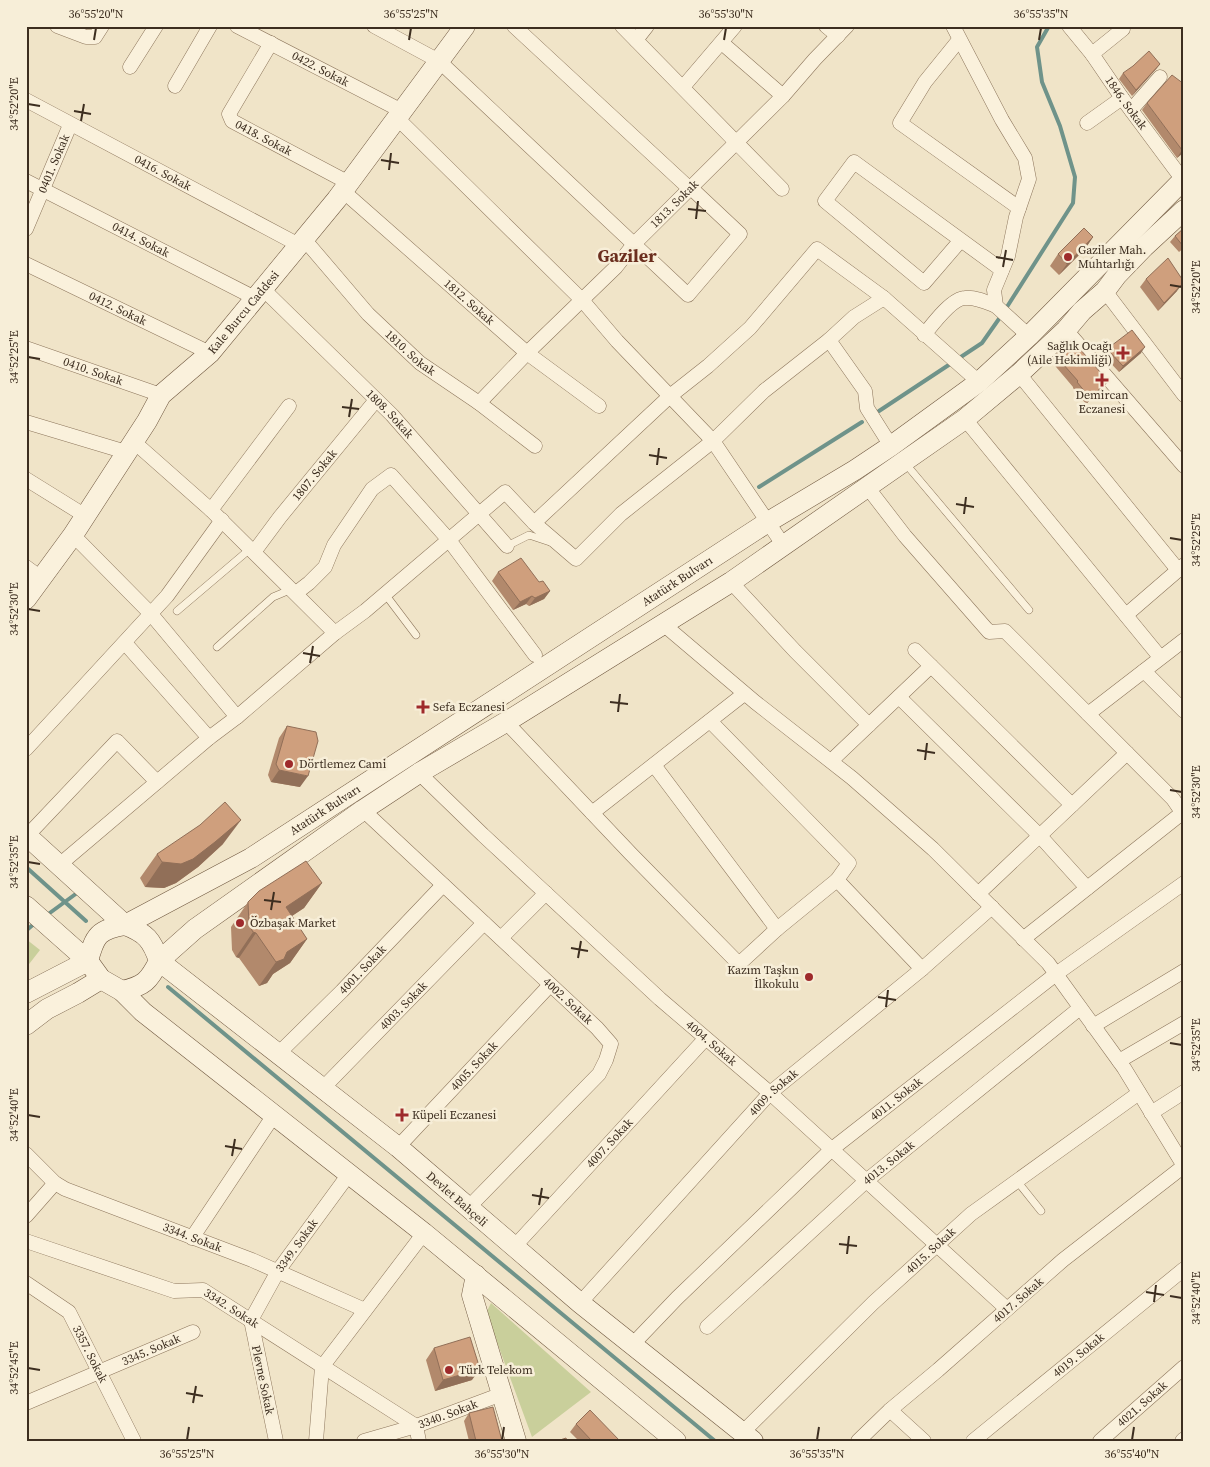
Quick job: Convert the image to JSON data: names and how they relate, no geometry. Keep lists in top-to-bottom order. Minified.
{"streets":{"main road":["Kale Burcu Caddesi","Atatürk Bulvarı","Devlet Bahçeli"],"street":["0422. Sokak","1846. Sokak","0418. Sokak","0401. Sokak","0416. Sokak","1813. Sokak","0414. Sokak","1812. Sokak","0412. Sokak","1810. Sokak","0410. Sokak","1808. Sokak","1807. Sokak","4001. Sokak","4002. Sokak","4003. Sokak","4004. Sokak","4005. Sokak","4009. Sokak","4011. Sokak","4007. Sokak","4013. Sokak","3344. Sokak","3349. Sokak","4015. Sokak","4017. Sokak","3342. Sokak","3345. Sokak","3357. Sokak","4019. Sokak","Plevne Sokak","4021. Sokak","3340. Sokak"]},"crossings":[["0422. Sokak","0418. Sokak"],["0422. Sokak","1813. Sokak"],["0422. Sokak","Kale Burcu Caddesi"],["0422. Sokak","Atatürk Bulvarı"],["1846. Sokak","Atatürk Bulvarı"],["0418. Sokak","1812. Sokak"],["0418. Sokak","Kale Burcu Caddesi"],["0401. Sokak","0416. Sokak"],["0401. Sokak","0414. Sokak"],["0416. Sokak","Kale Burcu Caddesi"],["0416. Sokak","1810. Sokak"],["1813. Sokak","1812. Sokak"],["1813. Sokak","1810. Sokak"],["0414. Sokak","Kale Burcu Caddesi"],["0414. Sokak","1808. Sokak"],["1812. Sokak","Kale Burcu Caddesi"],["0412. Sokak","Kale Burcu Caddesi"],["Kale Burcu Caddesi","1810. Sokak"],["Kale Burcu Caddesi","0410. Sokak"],["Kale Burcu Caddesi","1808. Sokak"],["1808. Sokak","1807. Sokak"],["Atatürk Bulvarı","4002. Sokak"],["Atatürk Bulvarı","4004. Sokak"],["Atatürk Bulvarı","Devlet Bahçeli"],["4001. Sokak","4002. Sokak"],["4001. Sokak","Devlet Bahçeli"],["4002. Sokak","4003. Sokak"],["4002. Sokak","4005. Sokak"],["4002. Sokak","Devlet Bahçeli"],["4003. Sokak","Devlet Bahçeli"],["4004. Sokak","4009. Sokak"],["4004. Sokak","4011. Sokak"],["4004. Sokak","4007. Sokak"],["4004. Sokak","4013. Sokak"],["4004. Sokak","4015. Sokak"],["4004. Sokak","4017. Sokak"],["4005. Sokak","Devlet Bahçeli"],["4009. Sokak","Devlet Bahçeli"],["4011. Sokak","Devlet Bahçeli"],["4007. Sokak","Devlet Bahçeli"],["Devlet Bahçeli","4015. Sokak"],["3344. Sokak","3349. Sokak"],["3349. Sokak","3342. Sokak"],["3349. Sokak","Plevne Sokak"],["3342. Sokak","Plevne Sokak"],["3342. Sokak","3340. Sokak"],["3345. Sokak","3357. Sokak"]],"districts":["Gaziler"],"places":{"other":["Gaziler Mah. Muhtarlığı","Dörtlemez Cami","Özbaşak Market","Kazım Taşkın İlkokulu","Türk Telekom"],"health":["Sağlık Ocağı (Aile Hekimliği)","Demircan Eczanesi","Sefa Eczanesi","Küpeli Eczanesi"]},"coordinates":["36°55'20\"N","36°55'25\"N","36°55'30\"N","36°55'35\"N","34°52'20\"E","34°52'25\"E","34°52'30\"E","34°52'35\"E","34°52'40\"E","34°52'45\"E","36°55'40\"N"]}
